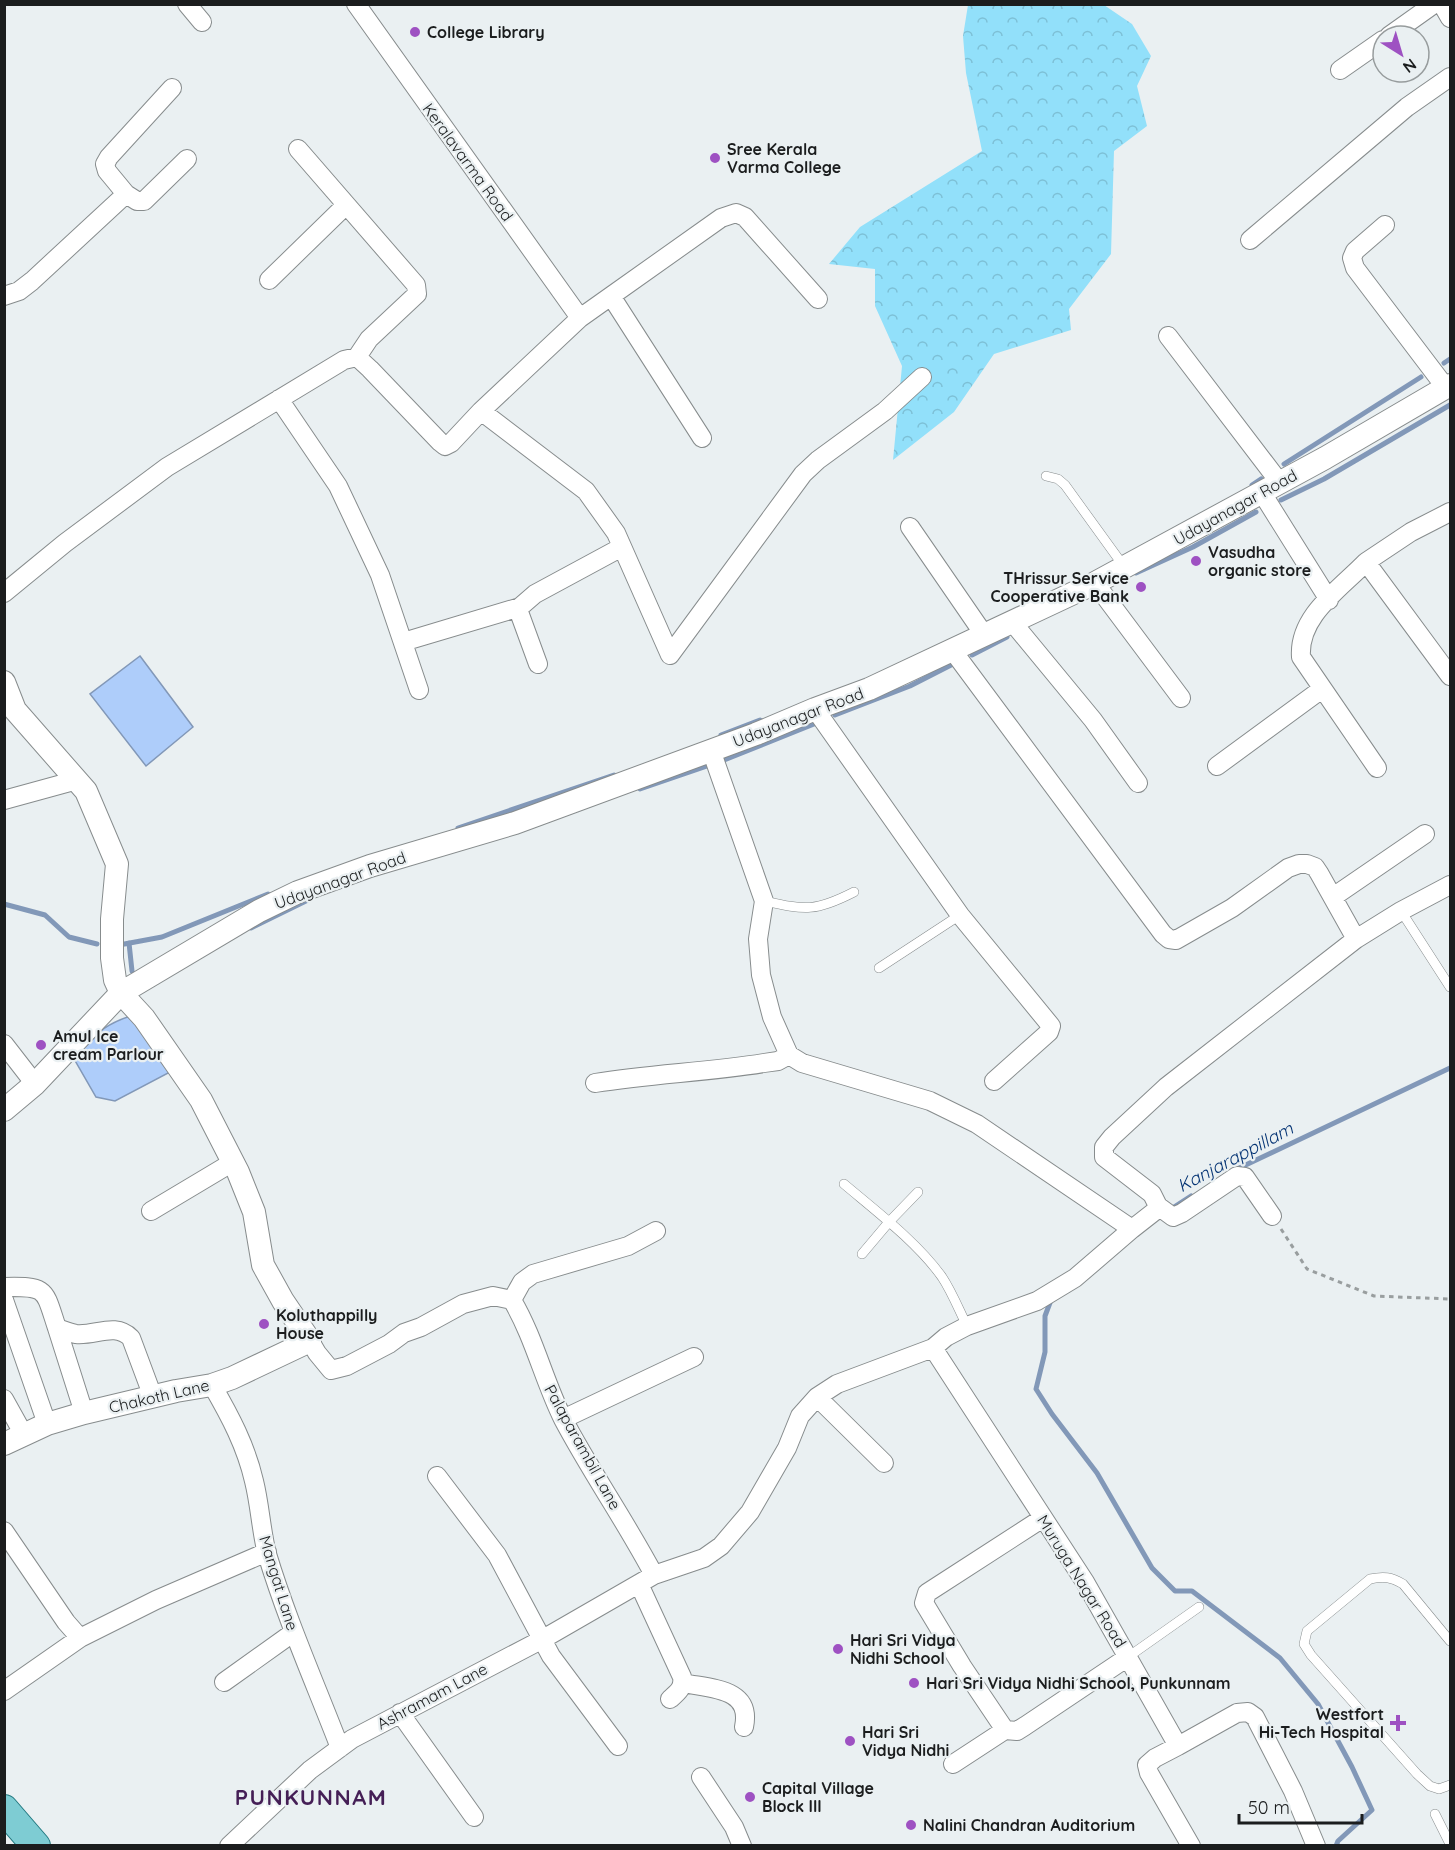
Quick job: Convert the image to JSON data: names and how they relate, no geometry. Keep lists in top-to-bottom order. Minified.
{"streets":{"street":["Keralavarma Road","Udayanagar Road","Chakoth Lane","Palaparambil Lane","Muruga Nagar Road","Mangat Lane","Ashramam Lane"]},"crossings":[["Chakoth Lane","Mangat Lane"],["Palaparambil Lane","Ashramam Lane"],["Mangat Lane","Ashramam Lane"]],"districts":["PUNKUNNAM"],"water":["Kanjarappillam"],"places":{"other":["College Library","Sree Kerala Varma College","Vasudha organic store","THrissur Service Cooperative Bank","Amul Ice cream Parlour","Koluthappilly House","Hari Sri Vidya Nidhi School","Hari Sri Vidya Nidhi School, Punkunnam","Hari Sri Vidya Nidhi","Capital Village Block III","Nalini Chandran Auditorium"],"health":["Westfort Hi-Tech Hospital"]},"scale_bar":"50 m","north":"bottom right"}
